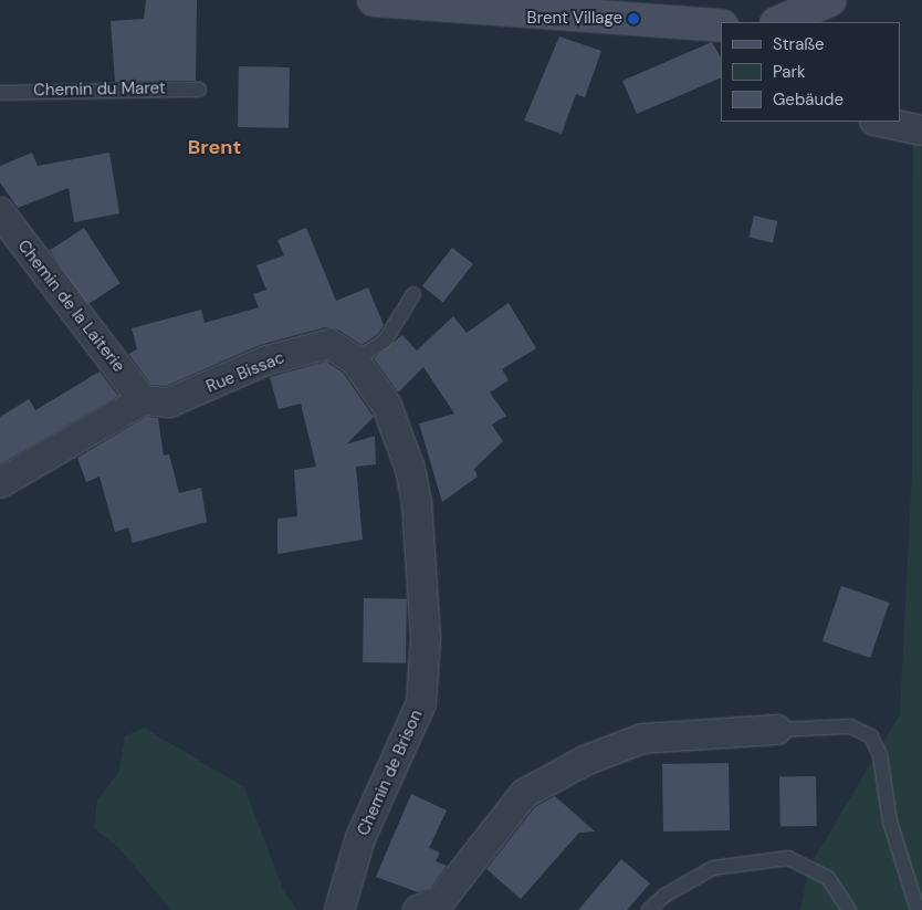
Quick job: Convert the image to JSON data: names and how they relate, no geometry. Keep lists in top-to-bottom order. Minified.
{"streets":{"street":["Chemin de la Laiterie","Rue Bissac","Chemin de Brison"],"lane":["Chemin du Maret"]},"crossings":[["Chemin de la Laiterie","Rue Bissac"],["Rue Bissac","Chemin de Brison"]],"districts":["Brent"],"places":["Brent Village"],"legend":["Straße","Park","Gebäude"]}
